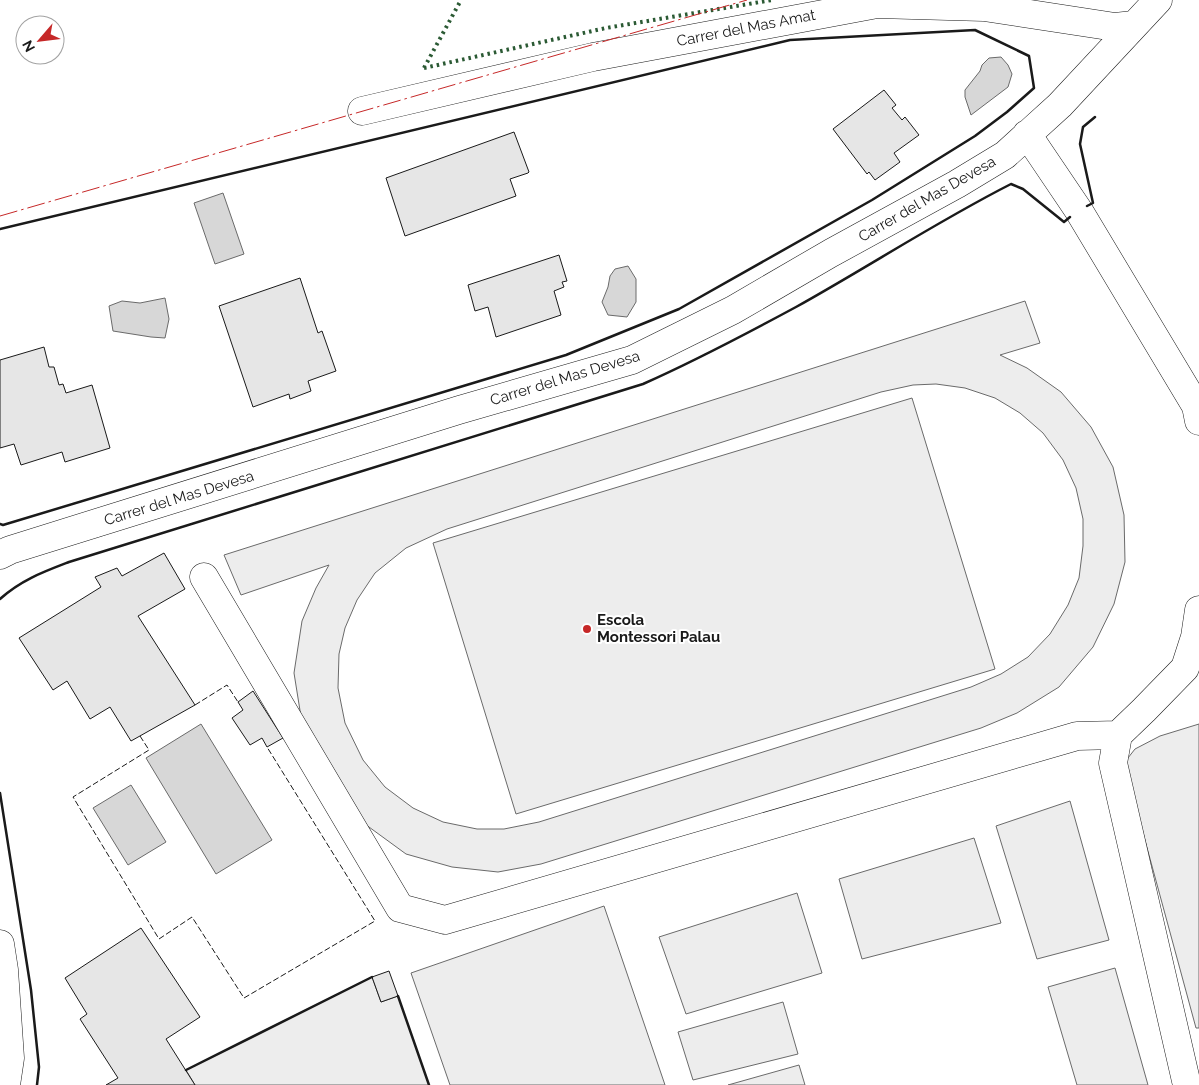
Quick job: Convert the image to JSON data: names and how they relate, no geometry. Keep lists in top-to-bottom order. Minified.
{"streets":{"street":["Carrer del Mas Amat","Carrer del Mas Devesa"]},"crossings":[["Carrer del Mas Amat","Carrer del Mas Devesa"]],"places":["Escola Montessori Palau"],"north":"bottom left"}
